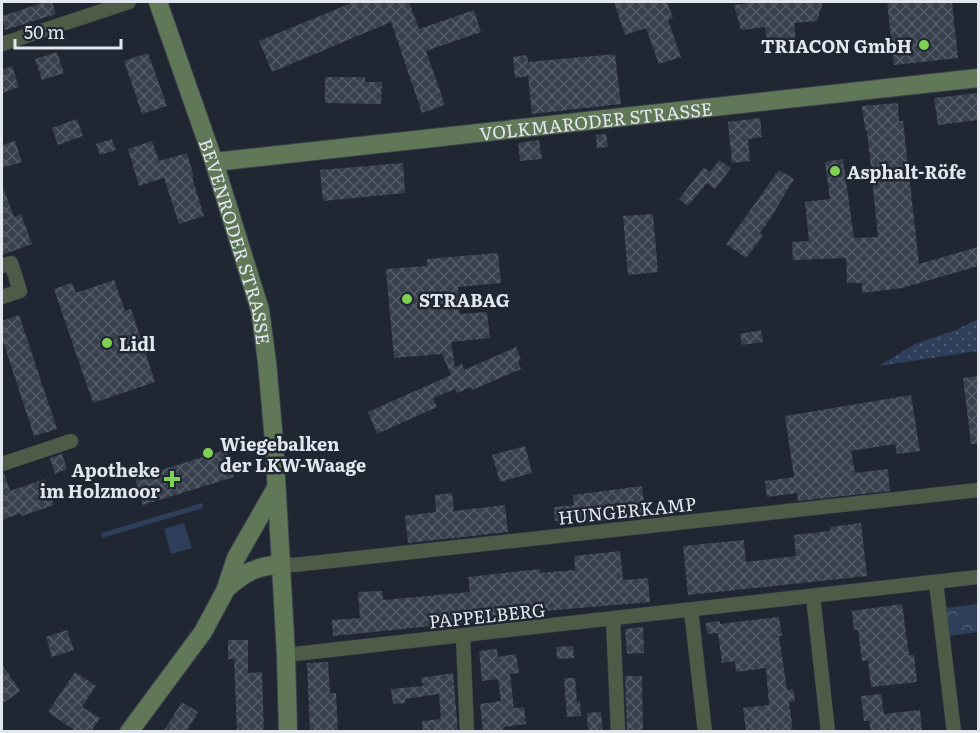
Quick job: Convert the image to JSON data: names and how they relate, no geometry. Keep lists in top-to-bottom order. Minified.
{"streets":{"street":["VOLKMARODER STRASSE","BEVENRODER STRASSE","HUNGERKAMP","PAPPELBERG"]},"crossings":[["VOLKMARODER STRASSE","BEVENRODER STRASSE"],["BEVENRODER STRASSE","HUNGERKAMP"],["BEVENRODER STRASSE","PAPPELBERG"]],"places":{"other":["TRIACON GmbH","Asphalt-Röfe","STRABAG","Lidl","Wiegebalken der LKW-Waage"],"health":["Apotheke im Holzmoor"]},"scale_bar":"50 m"}
